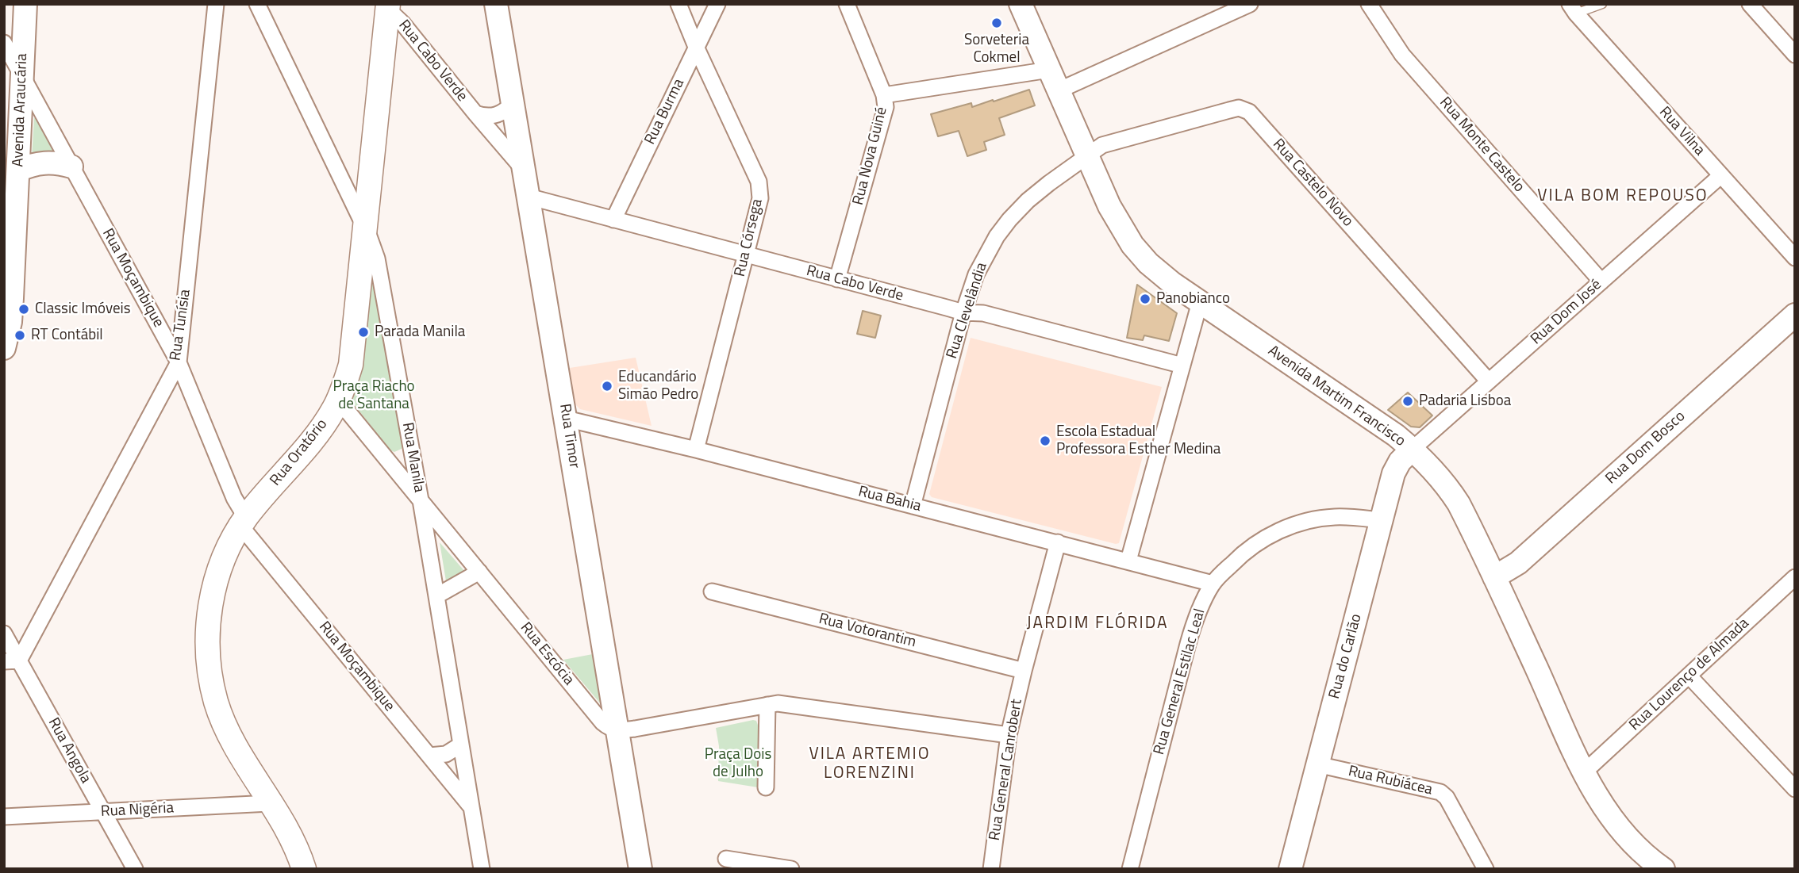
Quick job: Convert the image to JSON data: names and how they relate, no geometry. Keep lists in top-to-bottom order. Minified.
{"streets":{"main road":["Rua Oratório"],"street":["Rua Cabo Verde","Avenida Araucária","Rua Burma","Rua Vilna","Rua Monte Castelo","Rua Nova Guiné","Rua Castelo Novo","Rua Córsega","Rua Moçambique","Rua Clevelândia","Rua Dom José","Rua Tunísia","Avenida Martim Francisco","Rua Timor","Rua Dom Bosco","Rua Manila","Rua Bahia","Rua Votorantim","Rua Escócia","Rua do Carlão","Rua Lourenço de Almada","Rua General Estilac Leal","Rua Angola","Rua General Canrobert","Rua Rubiácea","Rua Nigéria"]},"crossings":[["Rua Cabo Verde","Rua Burma"],["Rua Cabo Verde","Rua Nova Guiné"],["Rua Cabo Verde","Rua Córsega"],["Rua Cabo Verde","Rua Clevelândia"],["Rua Cabo Verde","Rua Timor"],["Rua Cabo Verde","Rua Oratório"],["Avenida Araucária","Rua Moçambique"],["Rua Burma","Rua Córsega"],["Rua Vilna","Rua Dom José"],["Rua Monte Castelo","Rua Dom José"],["Rua Castelo Novo","Rua Clevelândia"],["Rua Castelo Novo","Rua Dom José"],["Rua Castelo Novo","Avenida Martim Francisco"],["Rua Córsega","Rua Bahia"],["Rua Moçambique","Rua Tunísia"],["Rua Moçambique","Rua Oratório"],["Rua Moçambique","Rua Manila"],["Rua Clevelândia","Avenida Martim Francisco"],["Rua Clevelândia","Rua Bahia"],["Rua Dom José","Avenida Martim Francisco"],["Rua Dom José","Rua do Carlão"],["Rua Tunísia","Rua Angola"],["Avenida Martim Francisco","Rua Dom Bosco"],["Avenida Martim Francisco","Rua do Carlão"],["Avenida Martim Francisco","Rua Lourenço de Almada"],["Rua Timor","Rua Bahia"],["Rua Timor","Rua Escócia"],["Rua Oratório","Rua Manila"],["Rua Oratório","Rua Nigéria"],["Rua Manila","Rua Escócia"],["Rua Bahia","Rua General Estilac Leal"],["Rua Bahia","Rua General Canrobert"],["Rua Votorantim","Rua General Canrobert"],["Rua do Carlão","Rua General Estilac Leal"],["Rua do Carlão","Rua Rubiácea"],["Rua Angola","Rua Nigéria"]],"districts":["VILA BOM REPOUSO","JARDIM FLÓRIDA","VILA ARTEMIO LORENZINI"],"parks":["Praça Riacho de Santana","Praça Dois de Julho"],"places":["Sorveteria Cokmel","Panobianco","Classic Imóveis","Parada Manila","RT Contábil","Educandário Simão Pedro","Padaria Lisboa","Escola Estadual Professora Esther Medina"]}
